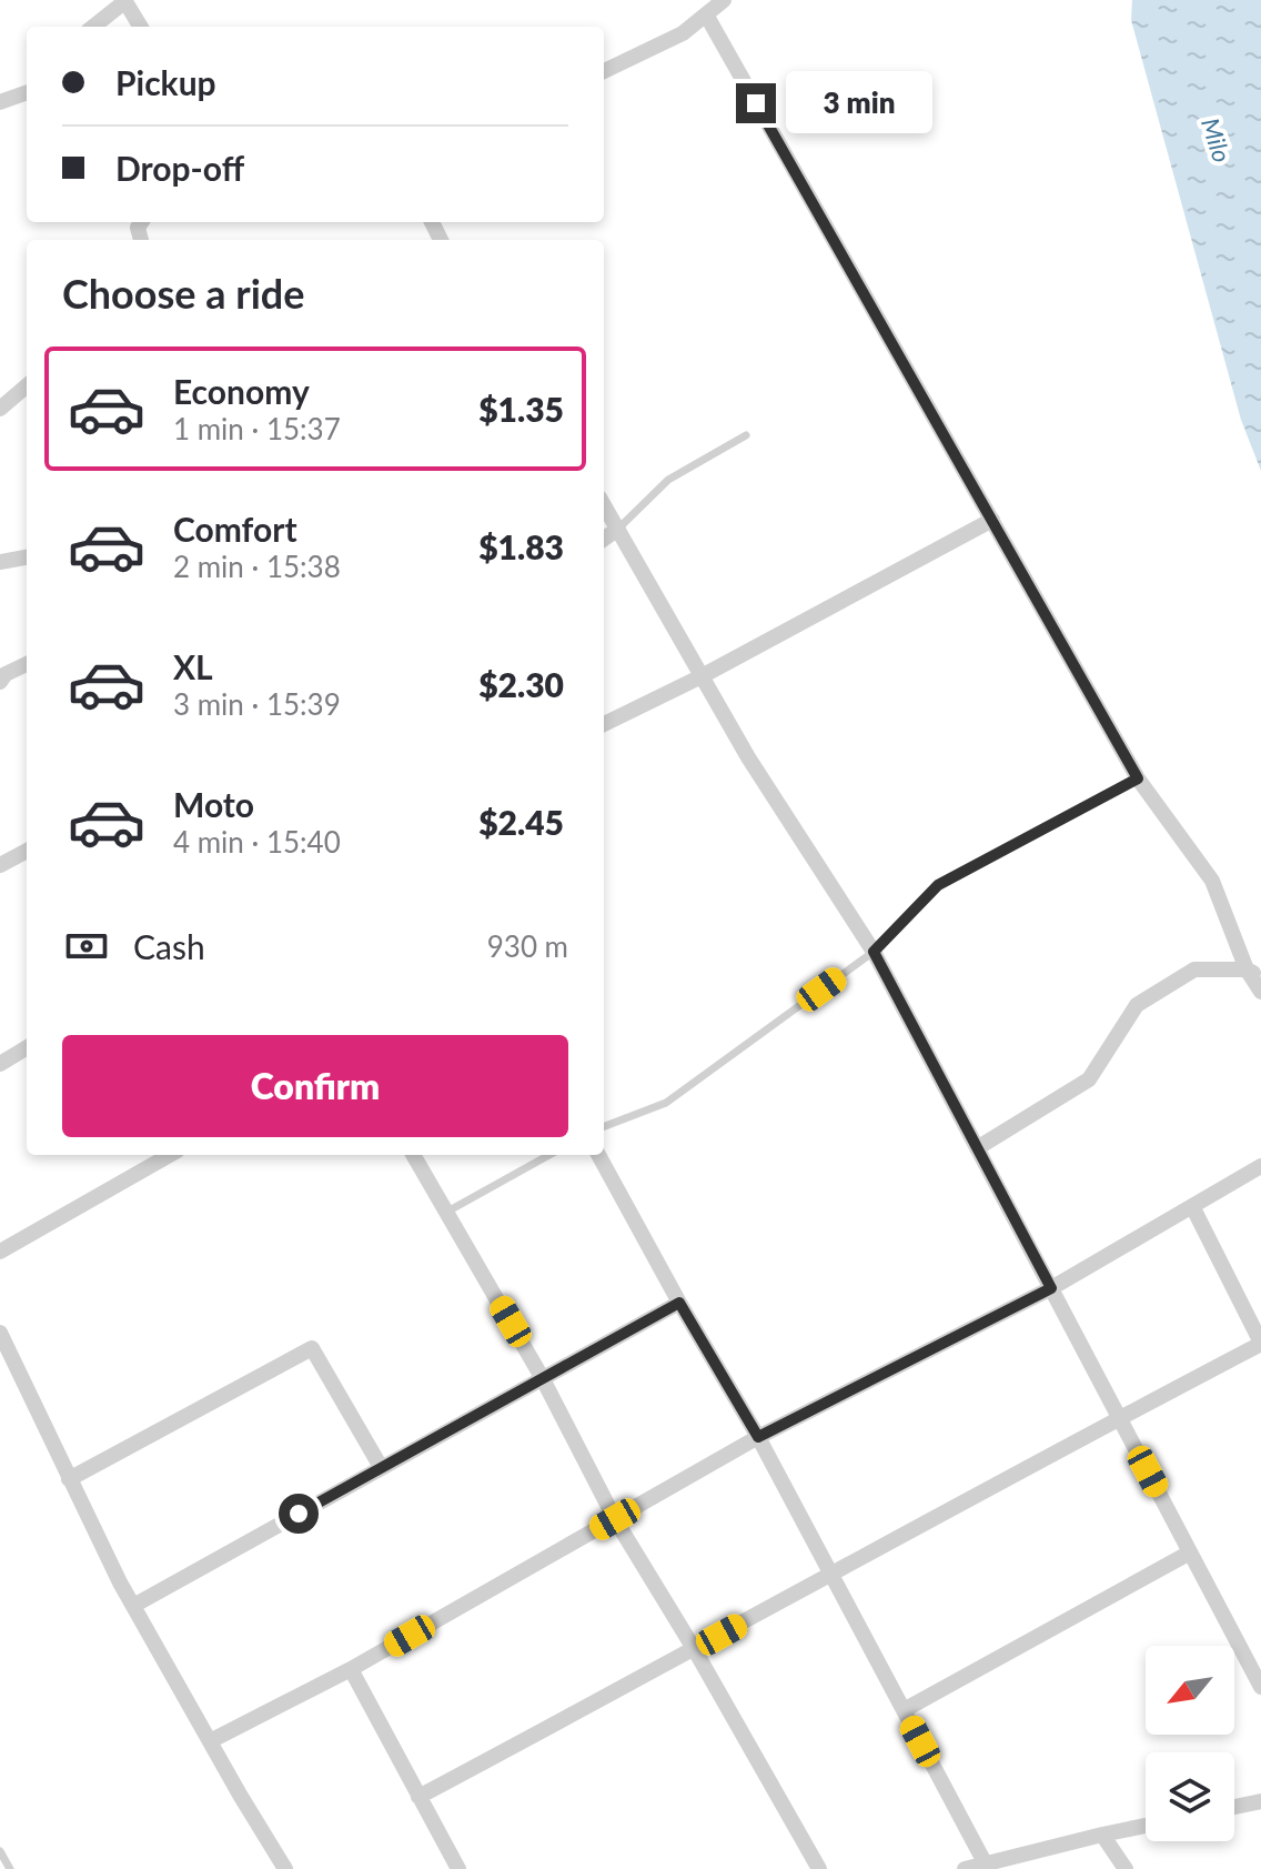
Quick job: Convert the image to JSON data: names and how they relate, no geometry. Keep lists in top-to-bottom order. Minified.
{"water":["Milo"],"north":"bottom left","page":{"banner":["Pickup","Drop-off"],"bubble":"3 min","heading":"Choose a ride","list":[{"name":"Economy","note":"1 min · 15:37","value":"$1.35"},{"name":"Comfort","note":"2 min · 15:38","value":"$1.83"},{"name":"XL","note":"3 min · 15:39","value":"$2.30"},{"name":"Moto","note":"4 min · 15:40","value":"$2.45"}],"pay":["Cash","930 m"],"buttons":"Confirm"}}
